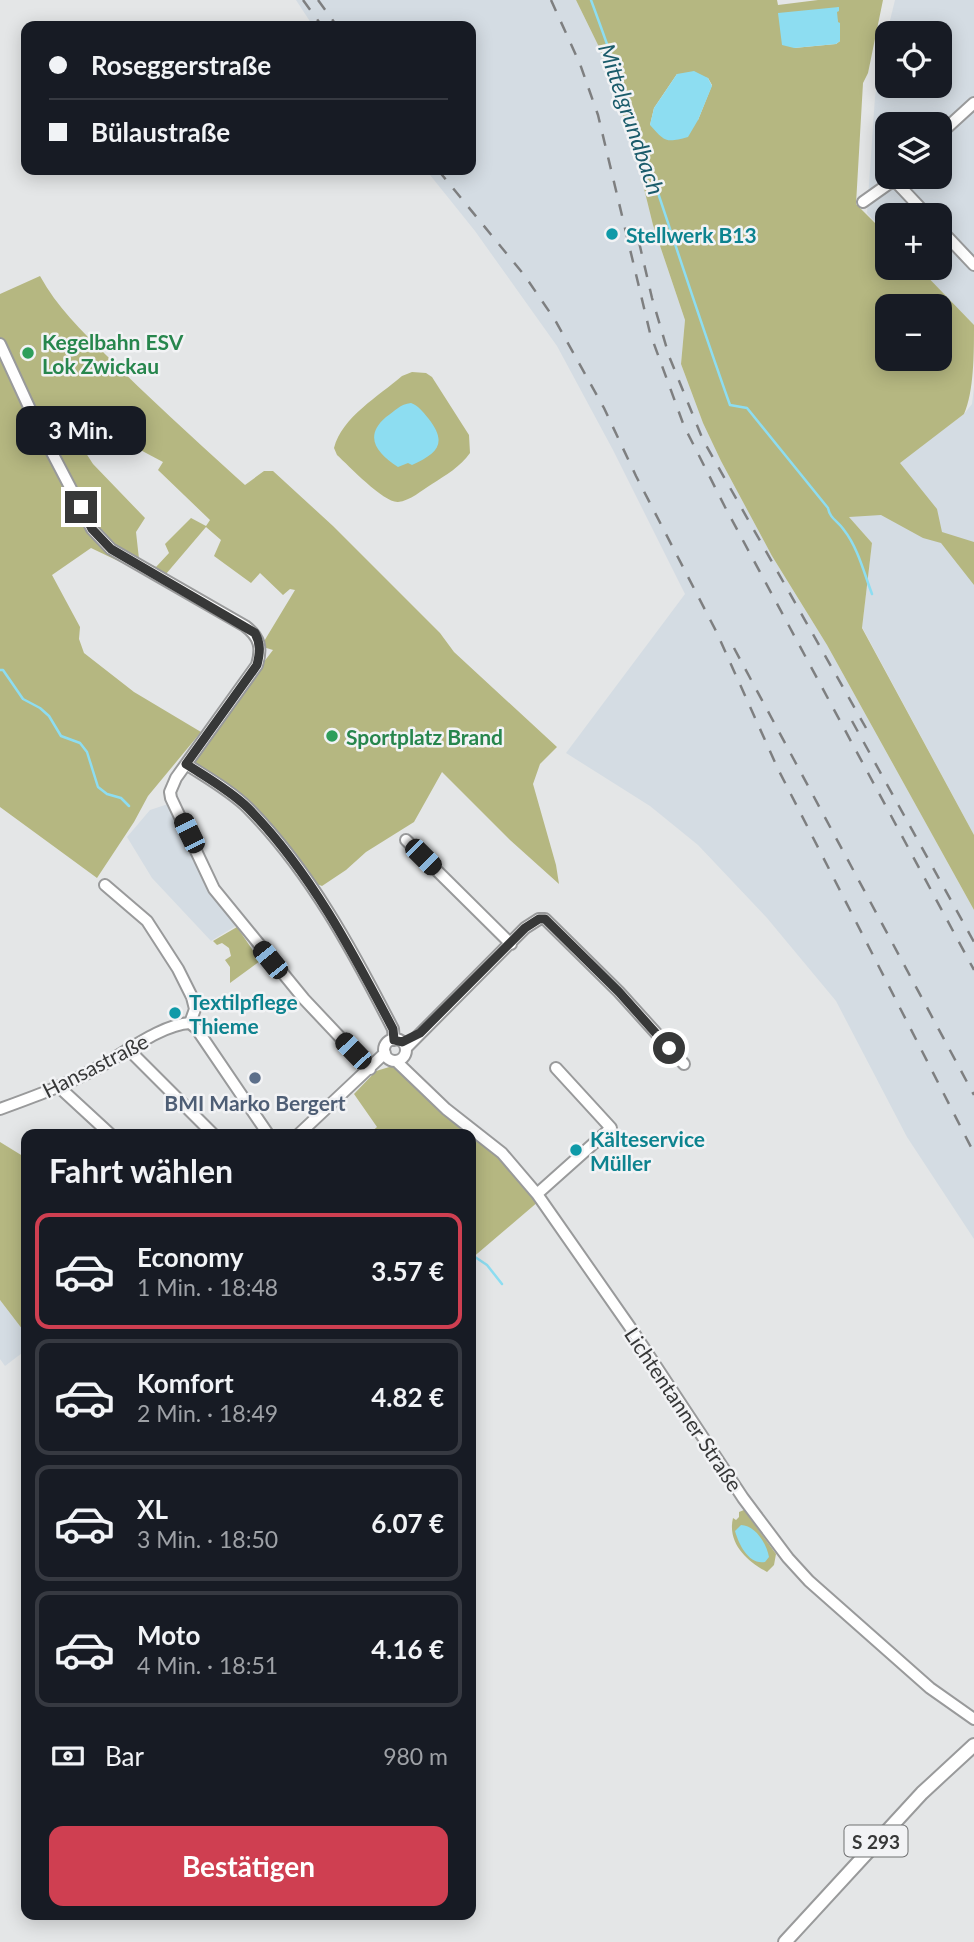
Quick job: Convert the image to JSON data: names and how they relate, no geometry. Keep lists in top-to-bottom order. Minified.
{"streets":{"main road":["S 293"],"street":["Hansastraße","Lichtentanner Straße"]},"water":["Mittelgrundbach"],"places":["Stellwerk B13","Kegelbahn ESV Lok Zwickau","Sportplatz Brand","Textilpflege Thieme","BMI Marko Bergert","Kälteservice Müller"],"page":{"map_buttons":["+","−"],"banner":["Roseggerstraße","Bülaustraße"],"bubble":"3 Min.","heading":"Fahrt wählen","list":[{"name":"Economy","note":"1 Min. · 18:48","value":"3.57 €"},{"name":"Komfort","note":"2 Min. · 18:49","value":"4.82 €"},{"name":"XL","note":"3 Min. · 18:50","value":"6.07 €"},{"name":"Moto","note":"4 Min. · 18:51","value":"4.16 €"}],"pay":["Bar","980 m"],"buttons":"Bestätigen"}}
